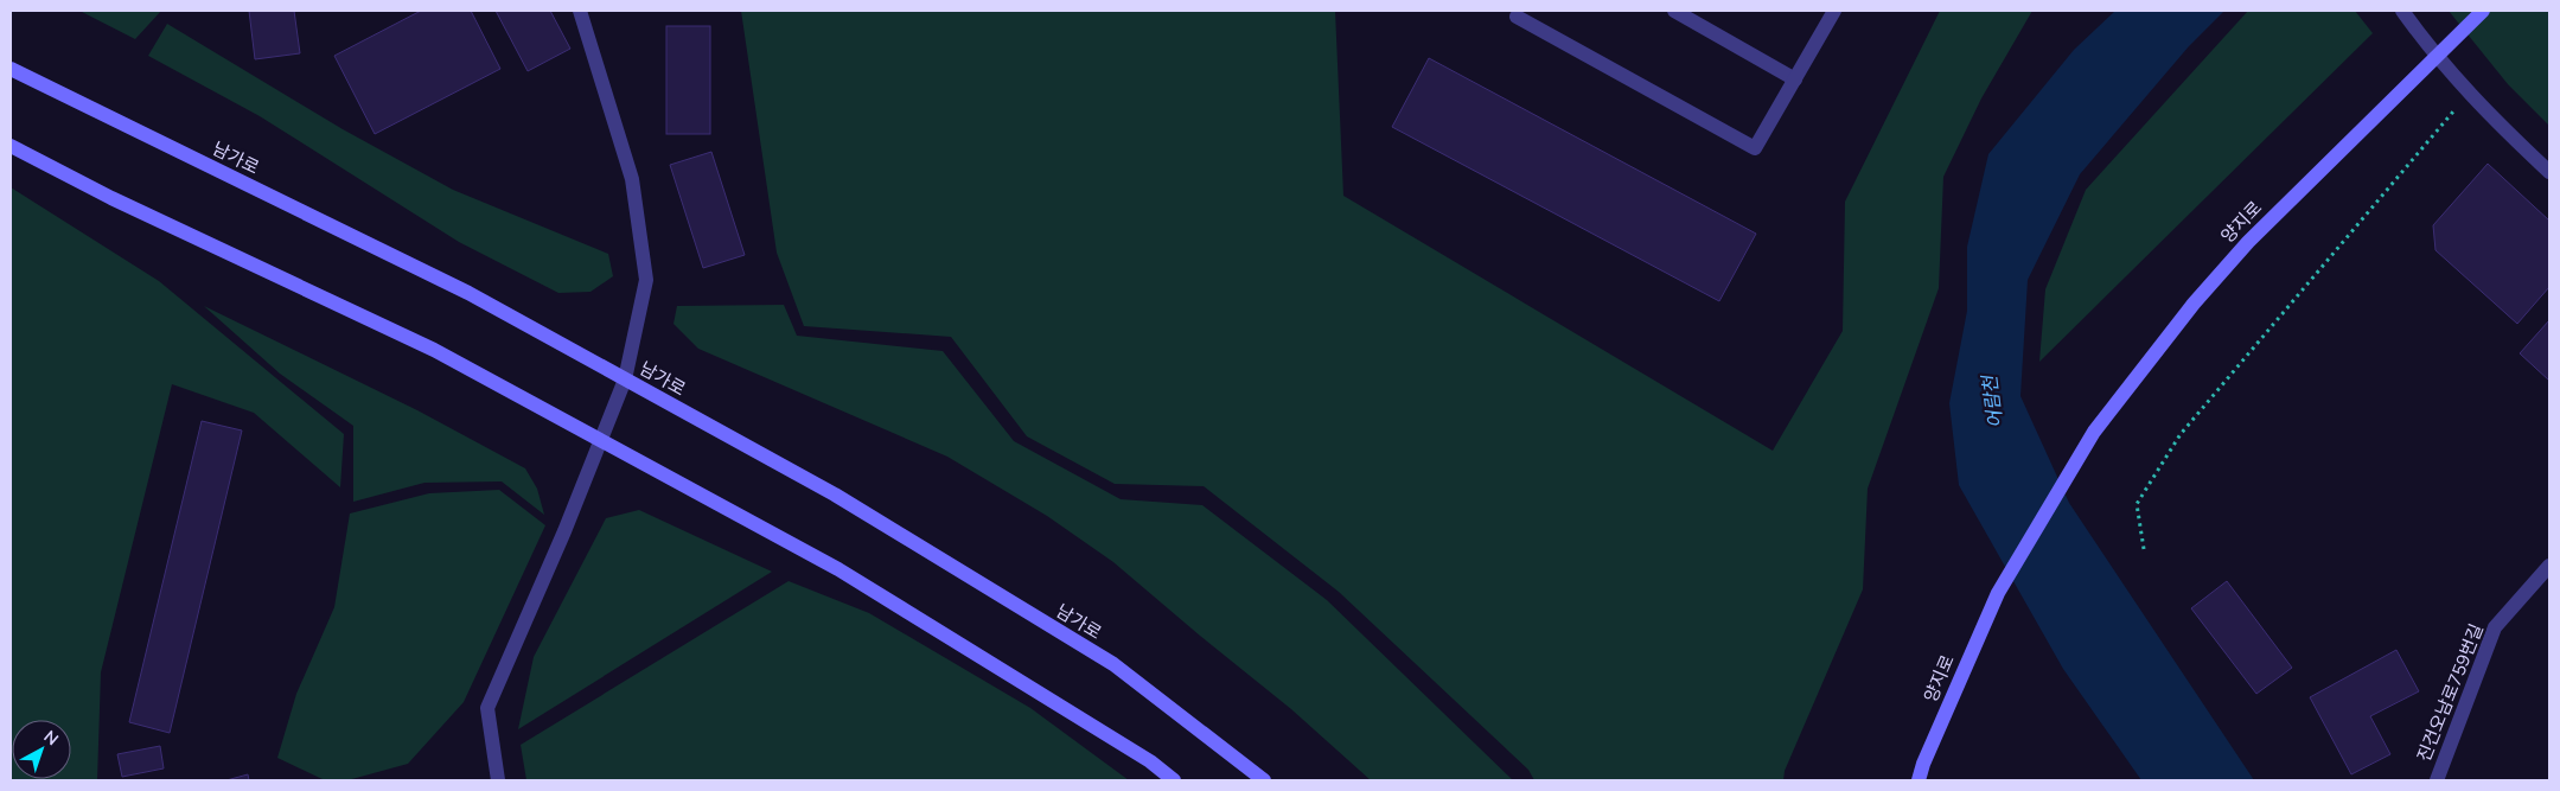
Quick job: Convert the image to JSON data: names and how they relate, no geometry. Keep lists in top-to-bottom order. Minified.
{"streets":{"main road":["남가로","양지로"],"street":["진건오남로759번길"]},"water":["어람천"],"north":"top right"}
